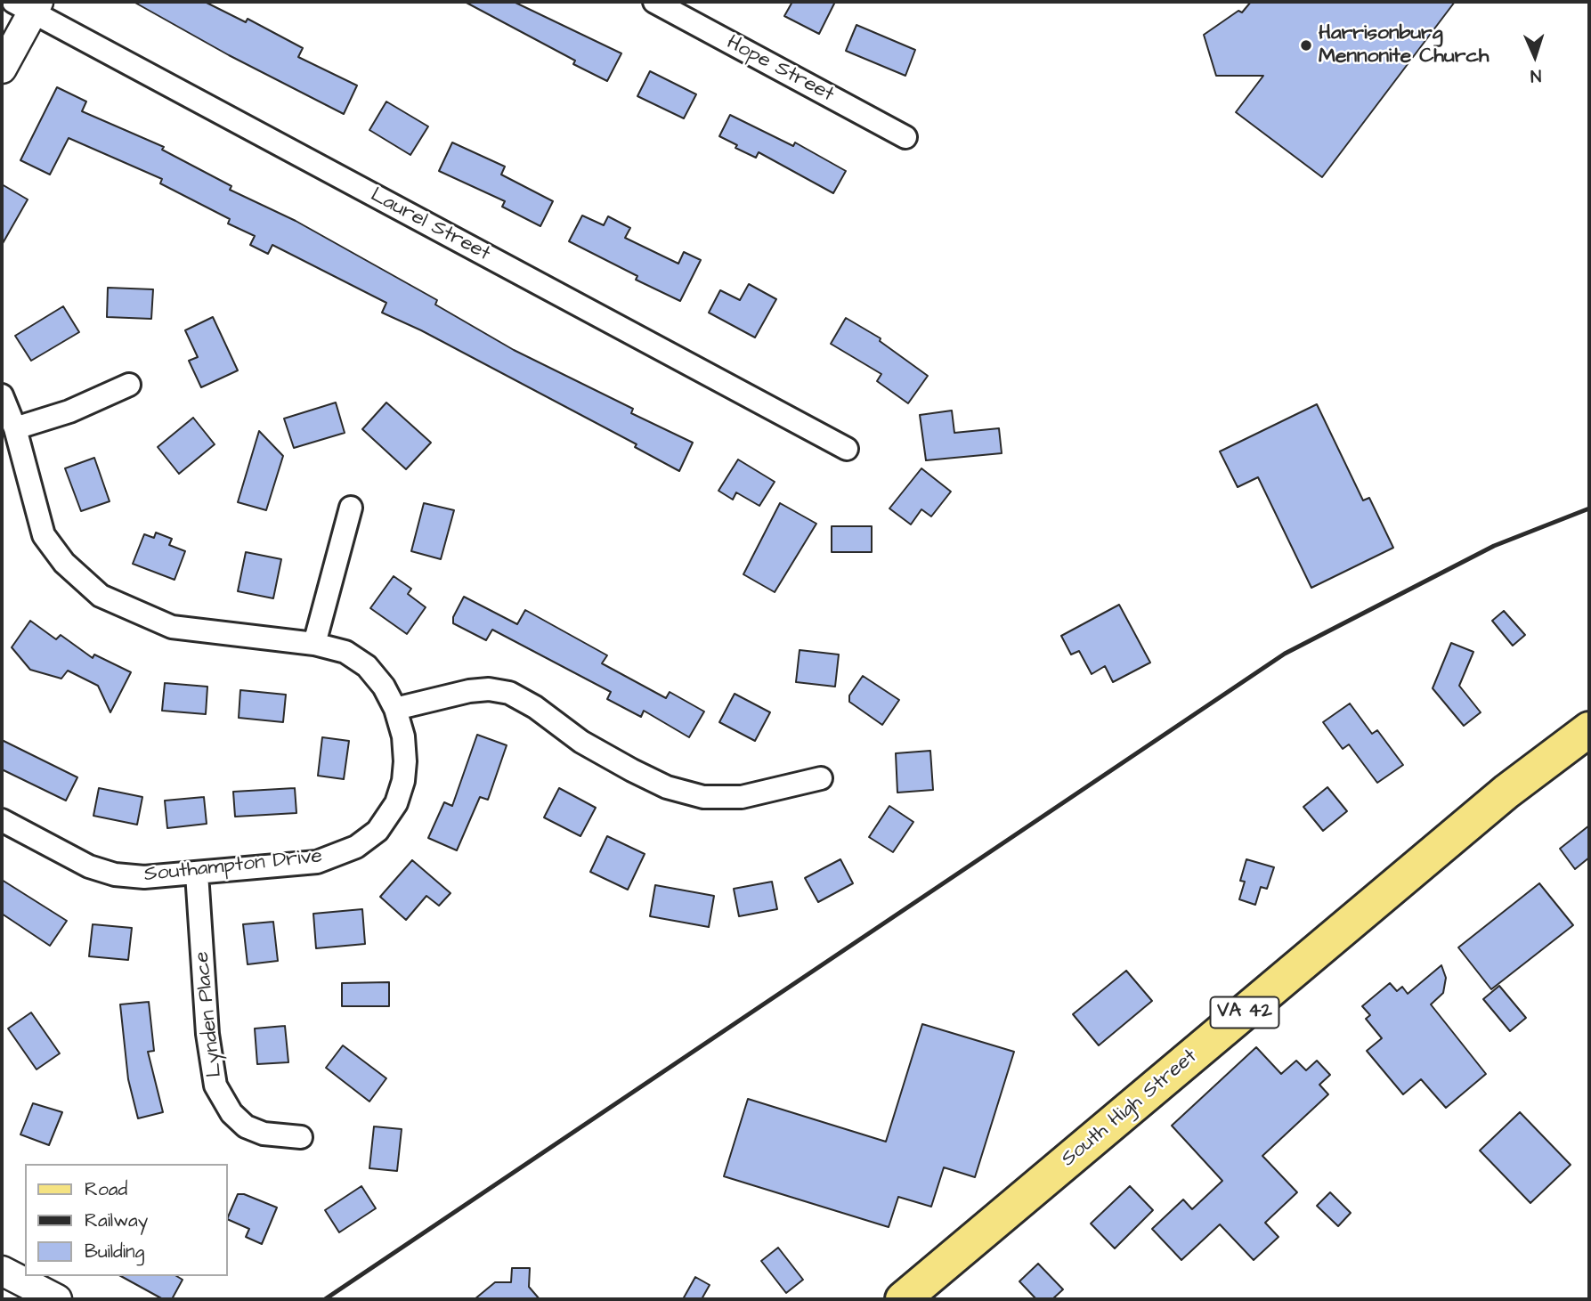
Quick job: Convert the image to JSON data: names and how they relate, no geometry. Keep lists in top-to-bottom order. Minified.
{"streets":{"main road":["VA 42","South High Street"],"street":["Hope Street","Laurel Street","Southampton Drive","Lynden Place"]},"crossings":[["Southampton Drive","Lynden Place"]],"places":["Harrisonburg Mennonite Church"],"legend":["Road","Railway","Building"],"north":"bottom"}
